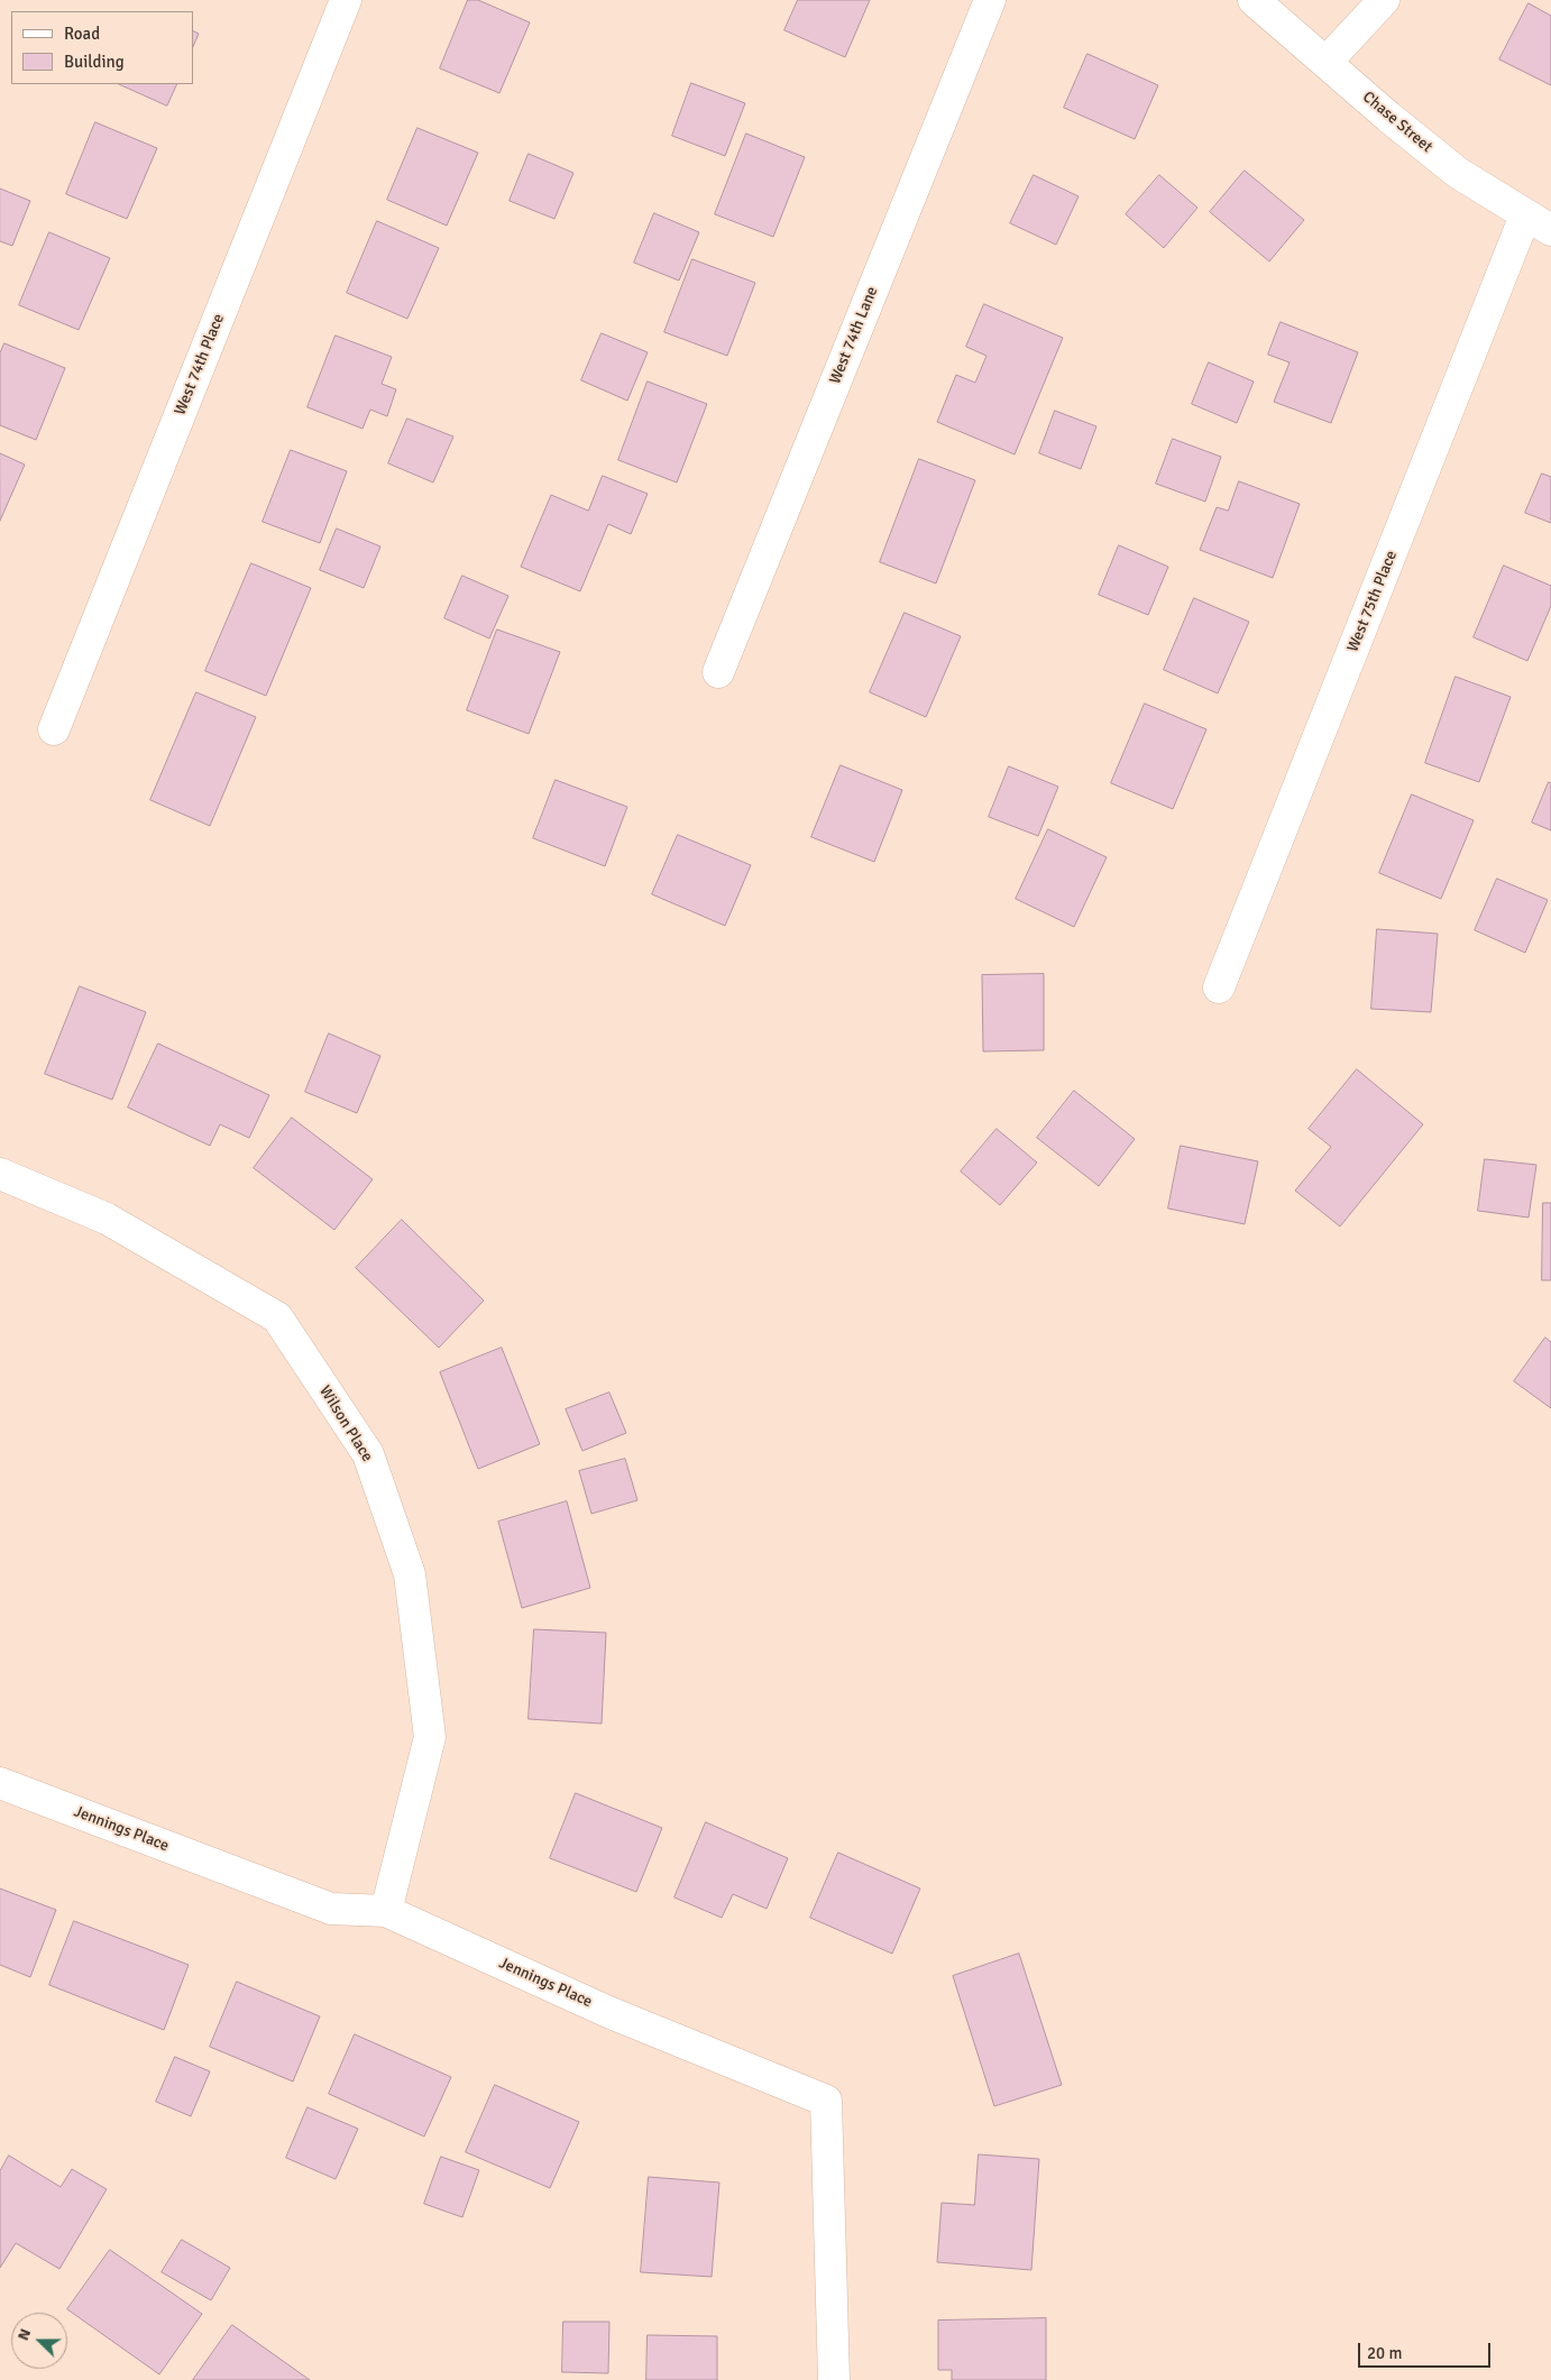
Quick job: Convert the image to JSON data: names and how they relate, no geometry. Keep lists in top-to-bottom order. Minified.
{"streets":{"street":["Chase Street","West 74th Lane","West 74th Place","West 75th Place","Wilson Place","Jennings Place"]},"crossings":[["Chase Street","West 75th Place"],["Wilson Place","Jennings Place"]],"legend":["Road","Building"],"scale_bar":"20 m","north":"left"}
